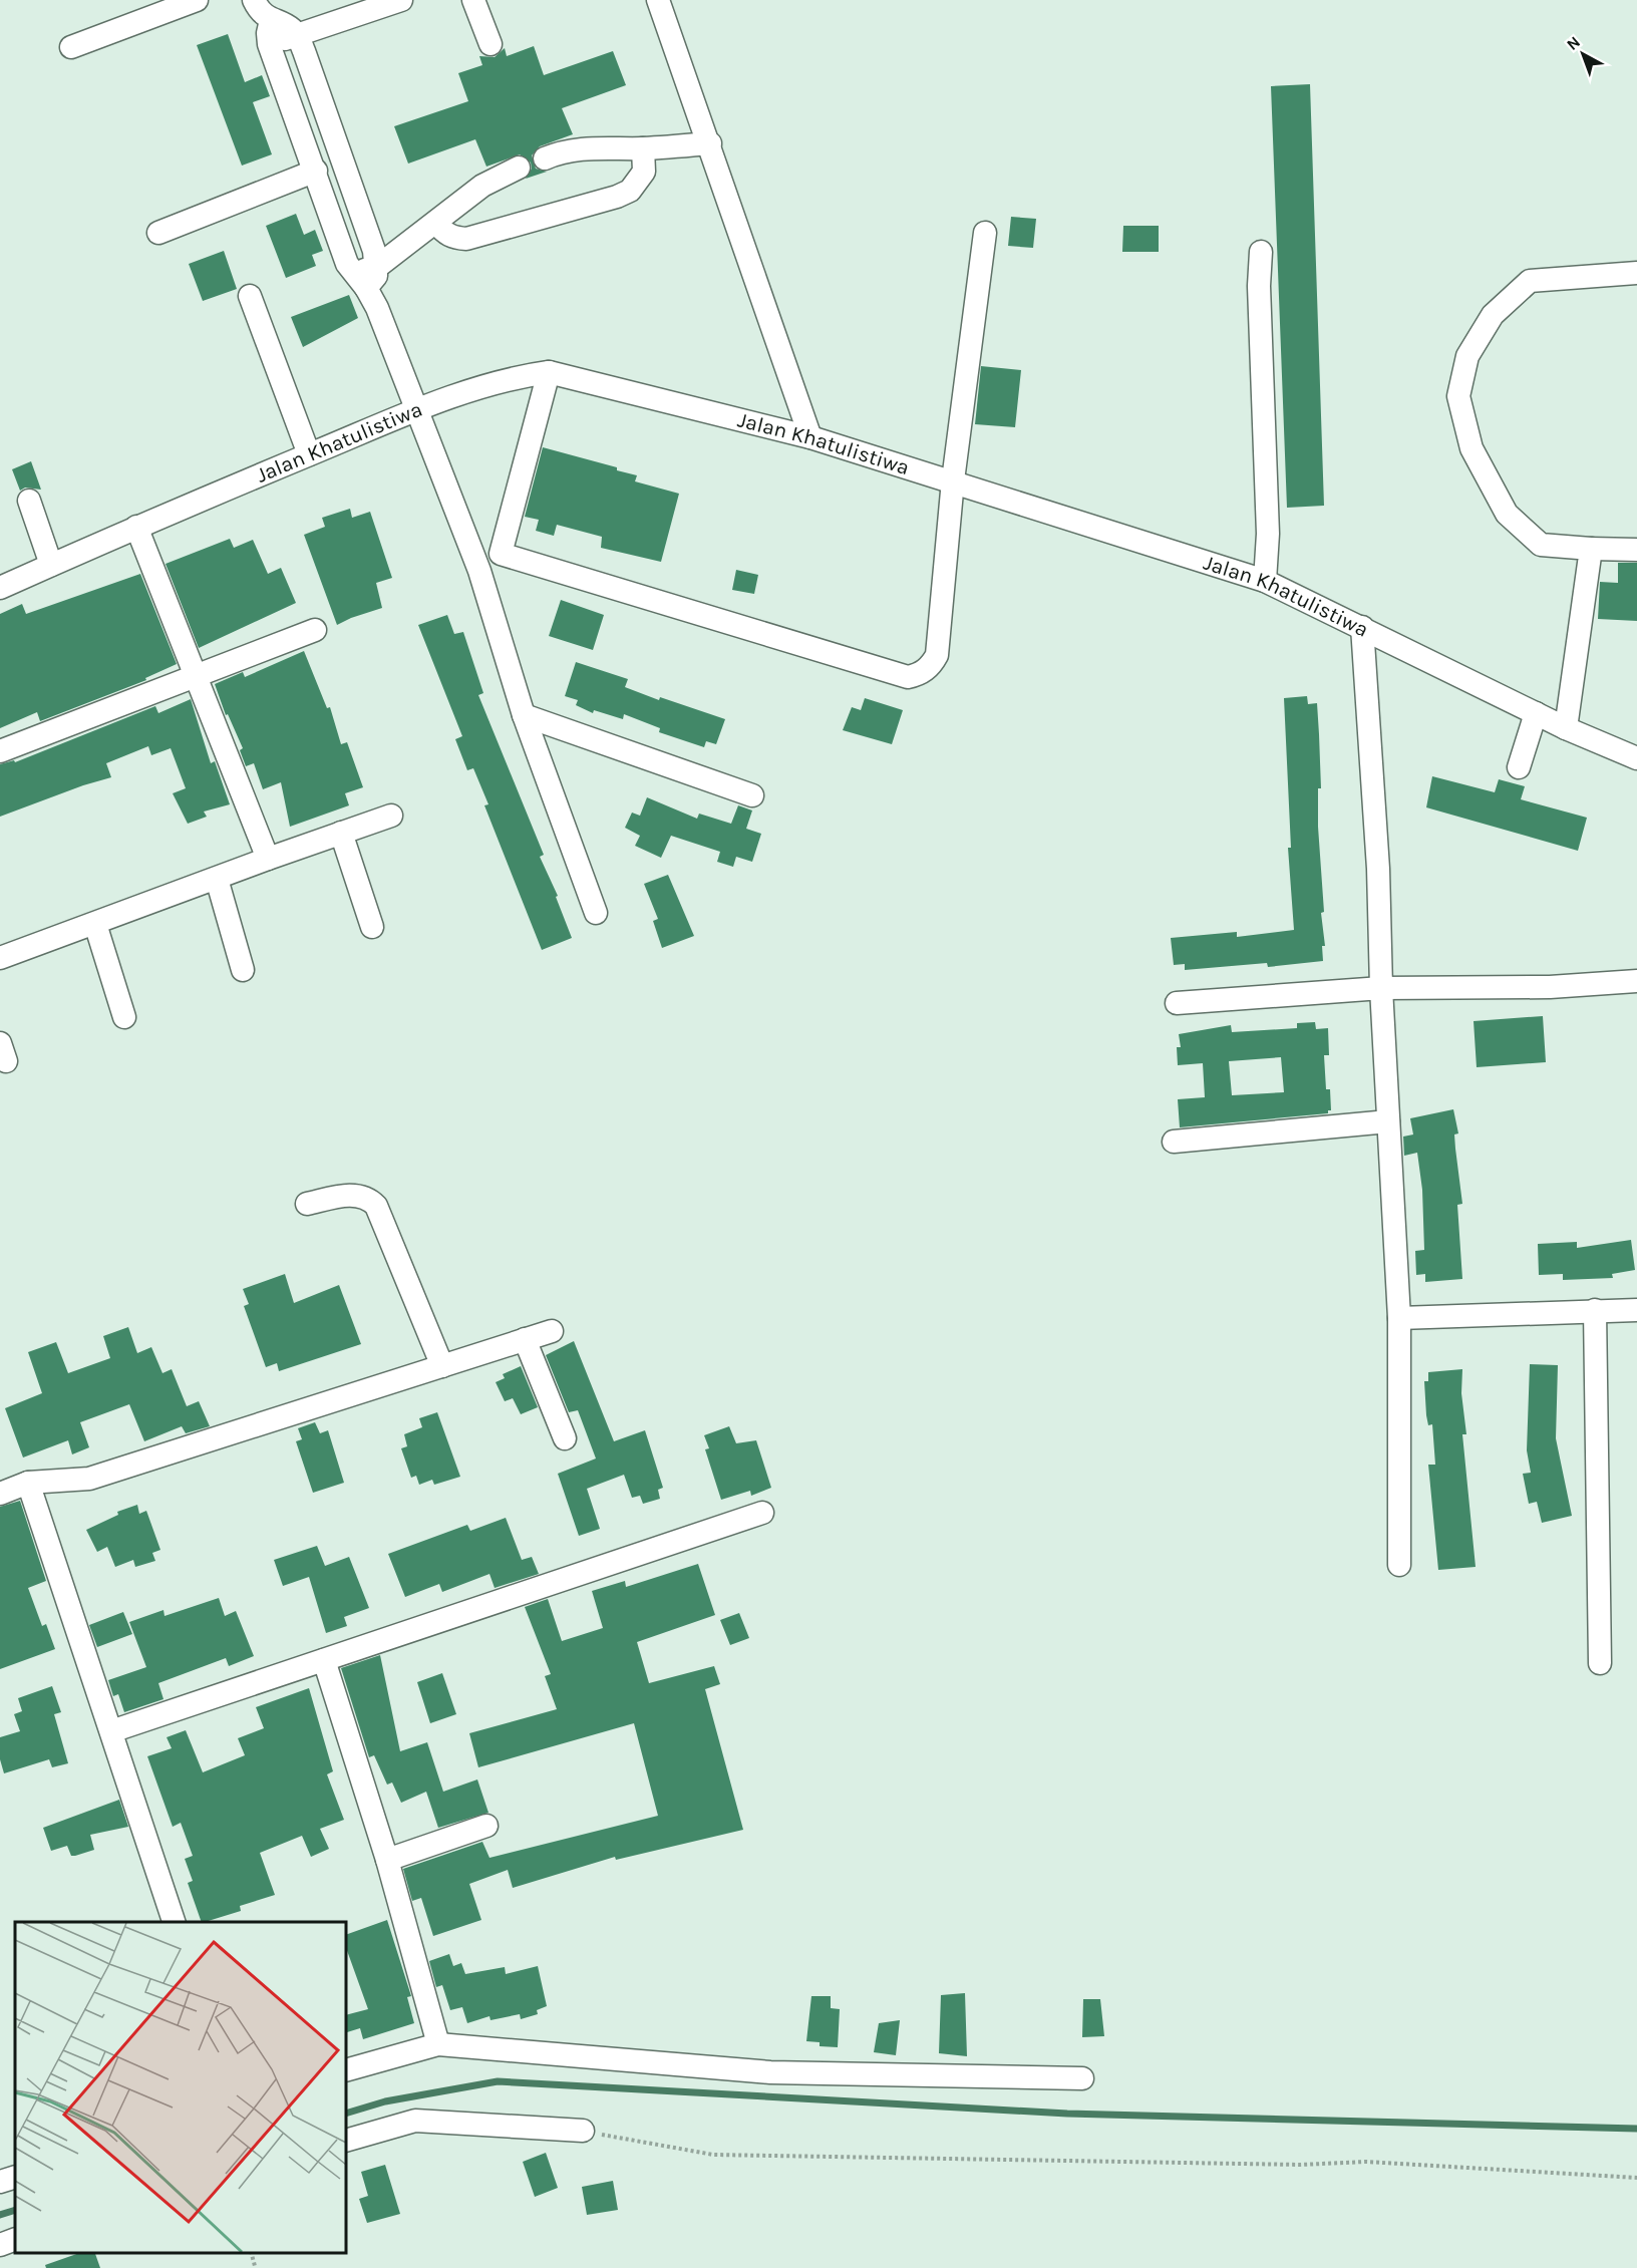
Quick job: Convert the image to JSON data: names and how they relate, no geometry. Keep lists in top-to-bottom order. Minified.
{"streets":{"street":["Jalan Khatulistiwa"]},"north":"top left"}
